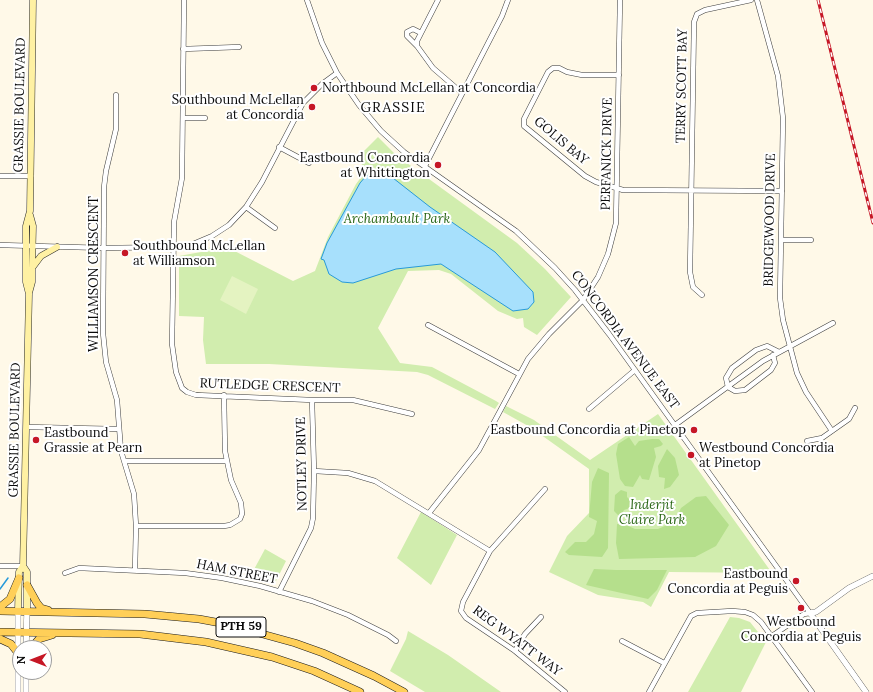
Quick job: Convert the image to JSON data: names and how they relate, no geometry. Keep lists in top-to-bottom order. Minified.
{"streets":{"main road":["GRASSIE BOULEVARD","PTH 59"],"street":["TERRY SCOTT BAY","GOLIS BAY","PERFANICK DRIVE","BRIDGEWOOD DRIVE","WILLIAMSON CRESCENT","CONCORDIA AVENUE EAST","RUTLEDGE CRESCENT","NOTLEY DRIVE","HAM STREET","REG WYATT WAY"]},"crossings":[["GRASSIE BOULEVARD","PTH 59"],["GOLIS BAY","PERFANICK DRIVE"],["PERFANICK DRIVE","CONCORDIA AVENUE EAST"],["WILLIAMSON CRESCENT","HAM STREET"],["RUTLEDGE CRESCENT","NOTLEY DRIVE"],["NOTLEY DRIVE","HAM STREET"]],"districts":["GRASSIE"],"parks":["Archambault Park","Inderjit Claire Park"],"places":["Northbound McLellan at Concordia","Southbound McLellan at Concordia","Eastbound Concordia at Whittington","Southbound McLellan at Williamson","Eastbound Concordia at Pinetop","Eastbound Grassie at Pearn","Westbound Concordia at Pinetop","Eastbound Concordia at Peguis","Westbound Concordia at Peguis"],"north":"left"}
